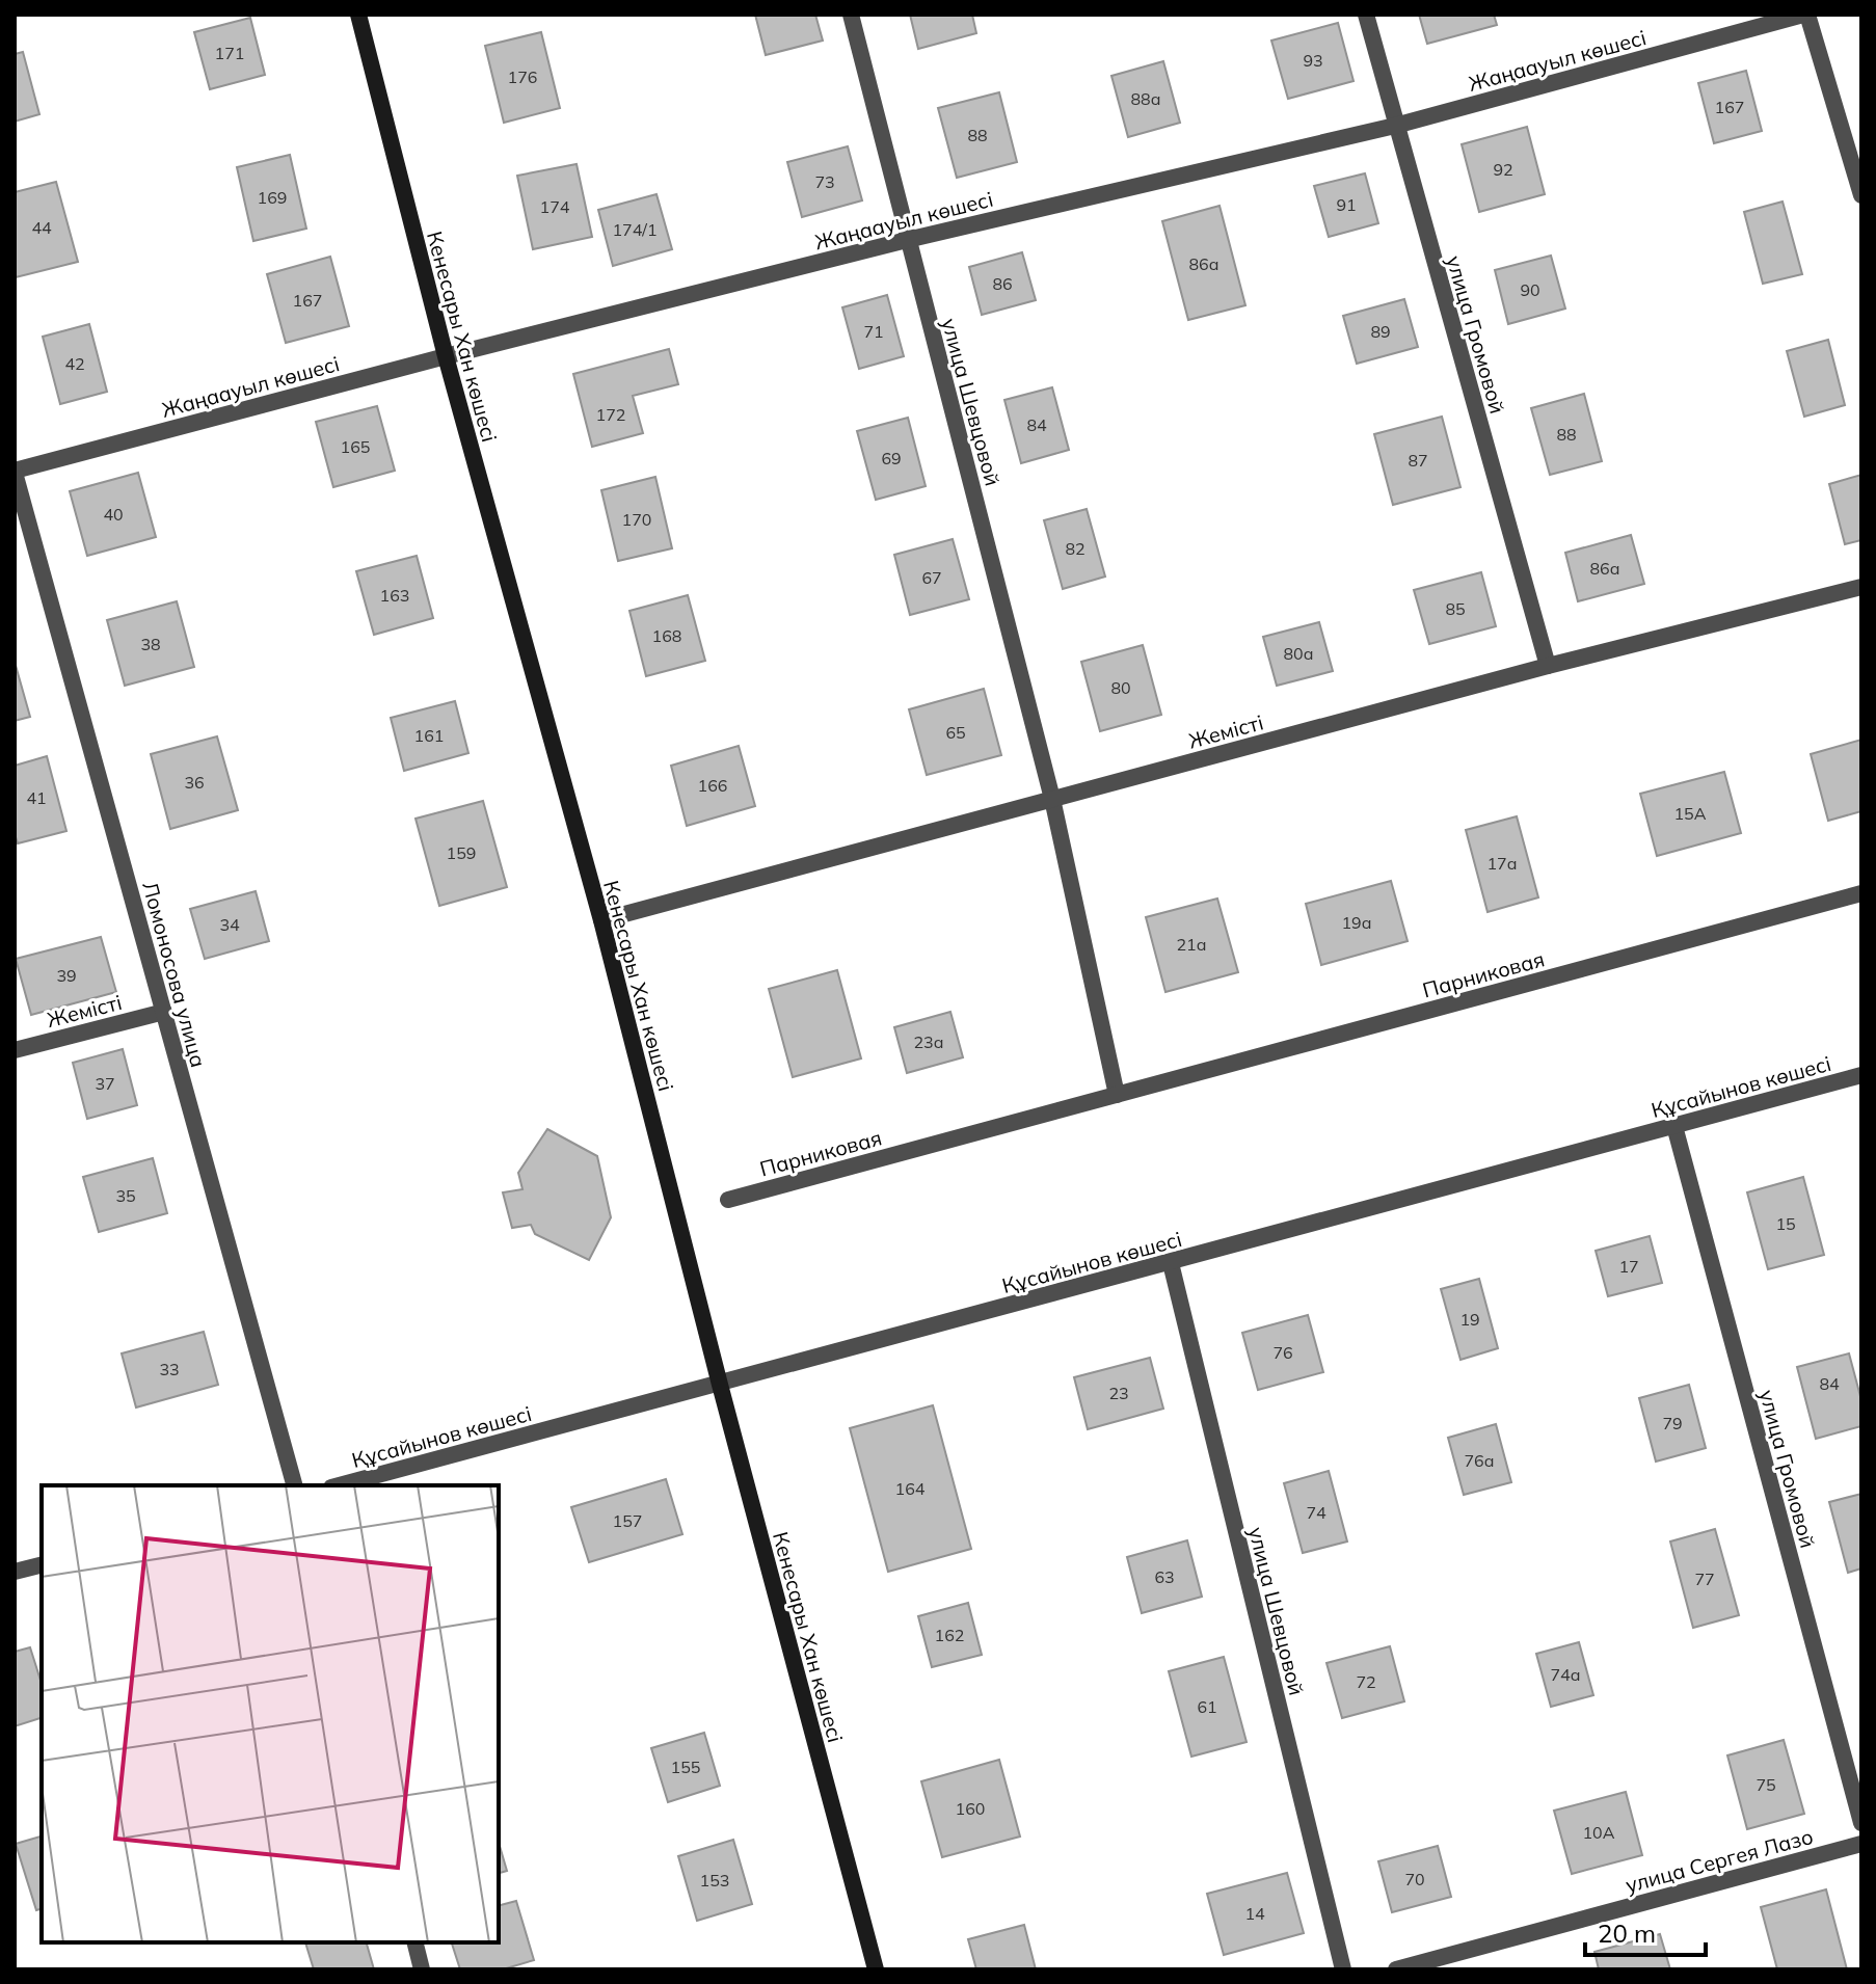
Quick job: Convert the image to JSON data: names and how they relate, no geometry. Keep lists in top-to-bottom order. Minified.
{"streets":{"main road":["Кенесары Хан көшесі"],"street":["Жаңаауыл көшесі","улица Громовой","улица Шевцовой","Жемісті","Ломоносова улица","Парниковая","Құсайынов көшесі","улица Сергея Лазо"]},"crossings":[["Жаңаауыл көшесі","улица Громовой"],["Жаңаауыл көшесі","Кенесары Хан көшесі"],["Жаңаауыл көшесі","улица Шевцовой"],["Жаңаауыл көшесі","Ломоносова улица"],["улица Громовой","Жемісті"],["улица Громовой","Құсайынов көшесі"],["Кенесары Хан көшесі","Жемісті"],["Кенесары Хан көшесі","Құсайынов көшесі"],["улица Шевцовой","Жемісті"],["улица Шевцовой","Құсайынов көшесі"],["Жемісті","Ломоносова улица"]],"house_numbers":["171","93","176","88а","167","88","92","73","169","91","174","44","174/1","86а","86","90","167","71","89","42","172","84","88","165","69","87","40","170","82","86а","67","163","85","168","38","80а","80","65","161","36","166","41","15А","159","17а","19а","34","21а","39","23а","37","35","15","17","19","76","33","84","23","79","76а","164","74","157","63","77","162","74а","72","61","155","75","160","10А","70","153","14"],"scale_bar":"20 m"}
